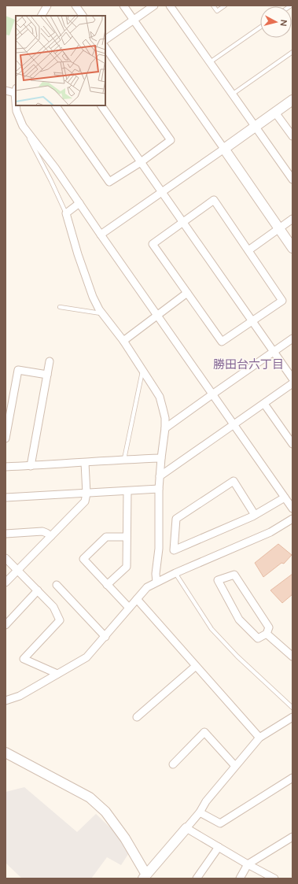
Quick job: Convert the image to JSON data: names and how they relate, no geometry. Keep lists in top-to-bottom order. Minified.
{"districts":["勝田台六丁目"],"north":"right"}
